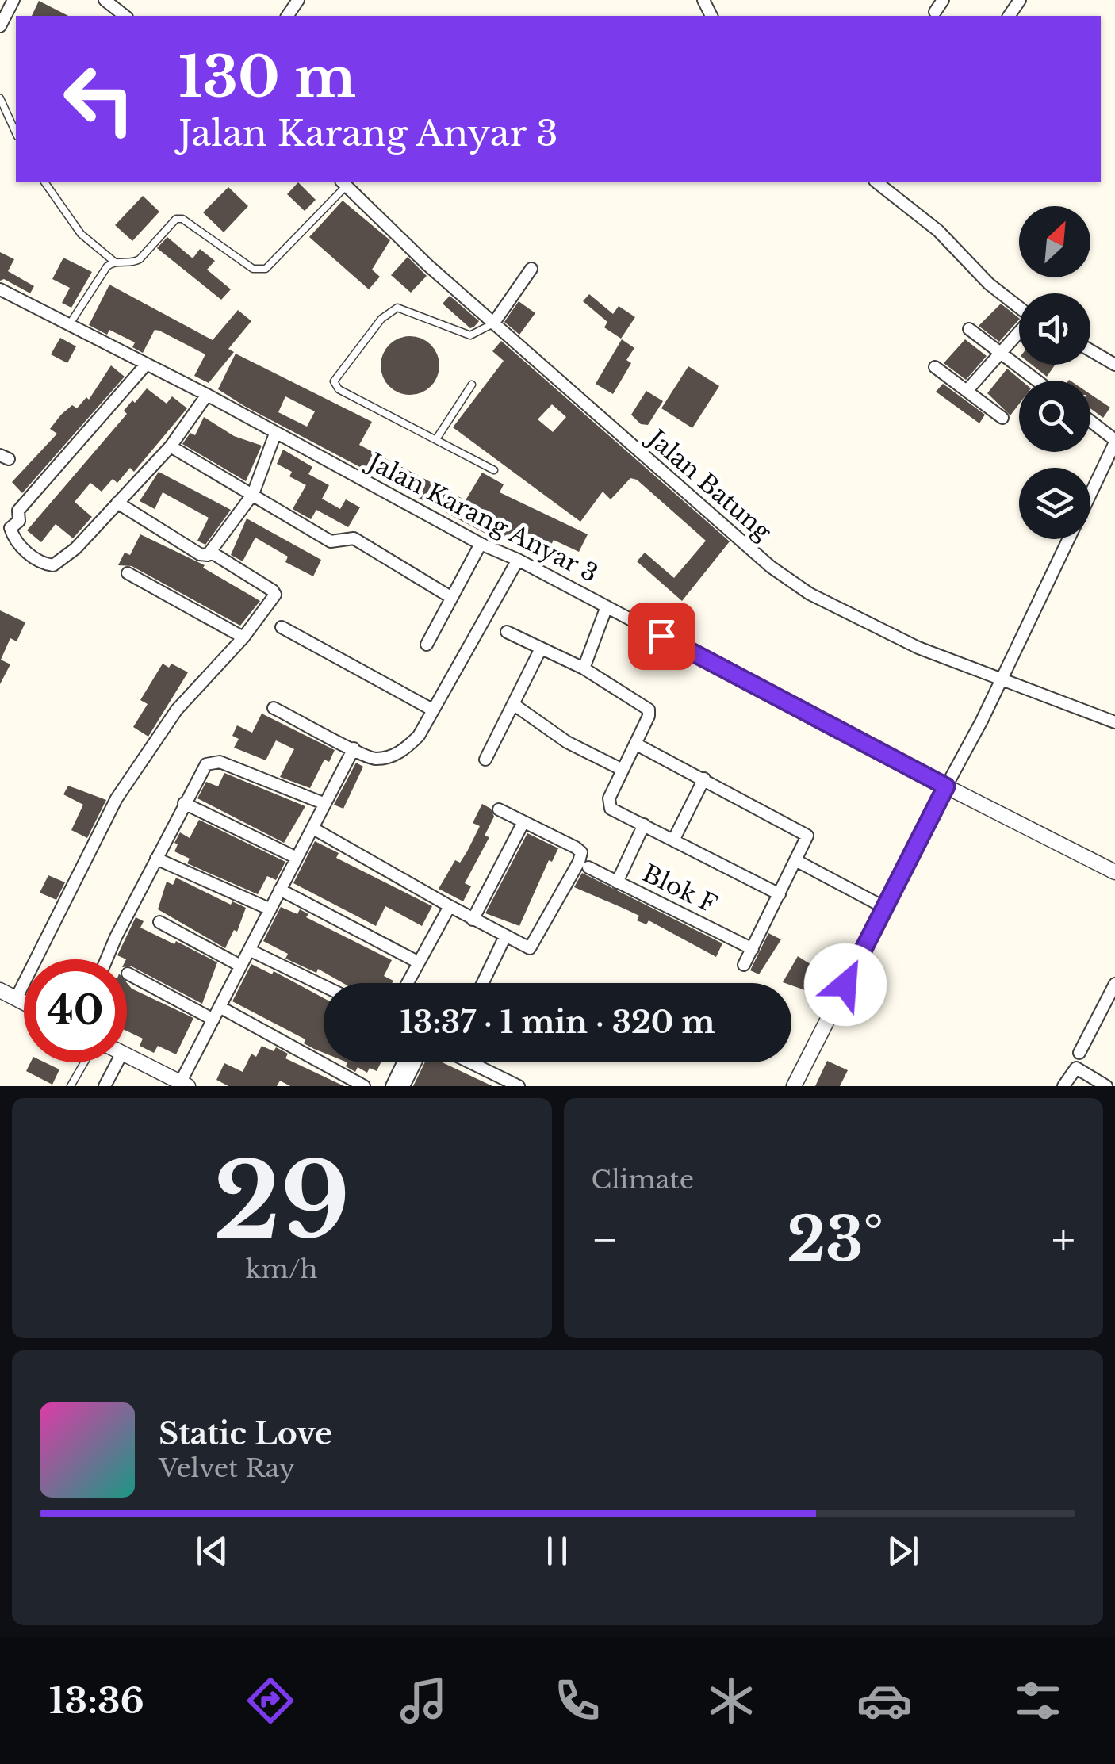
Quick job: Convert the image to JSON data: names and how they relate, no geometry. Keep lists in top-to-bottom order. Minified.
{"streets":{"street":["Jalan Batung","Jalan Karang Anyar 3","Blok F"]},"north":"top right","page":{"turn":["130 m","Jalan Karang Anyar 3"],"limit":"40","trip":"13:37 · 1 min · 320 m","tile":[["29","km/h"],"Climate"],"heat":["−","23°","+"],"song":["Static Love","Velvet Ray"],"tabs":"13:36"}}
